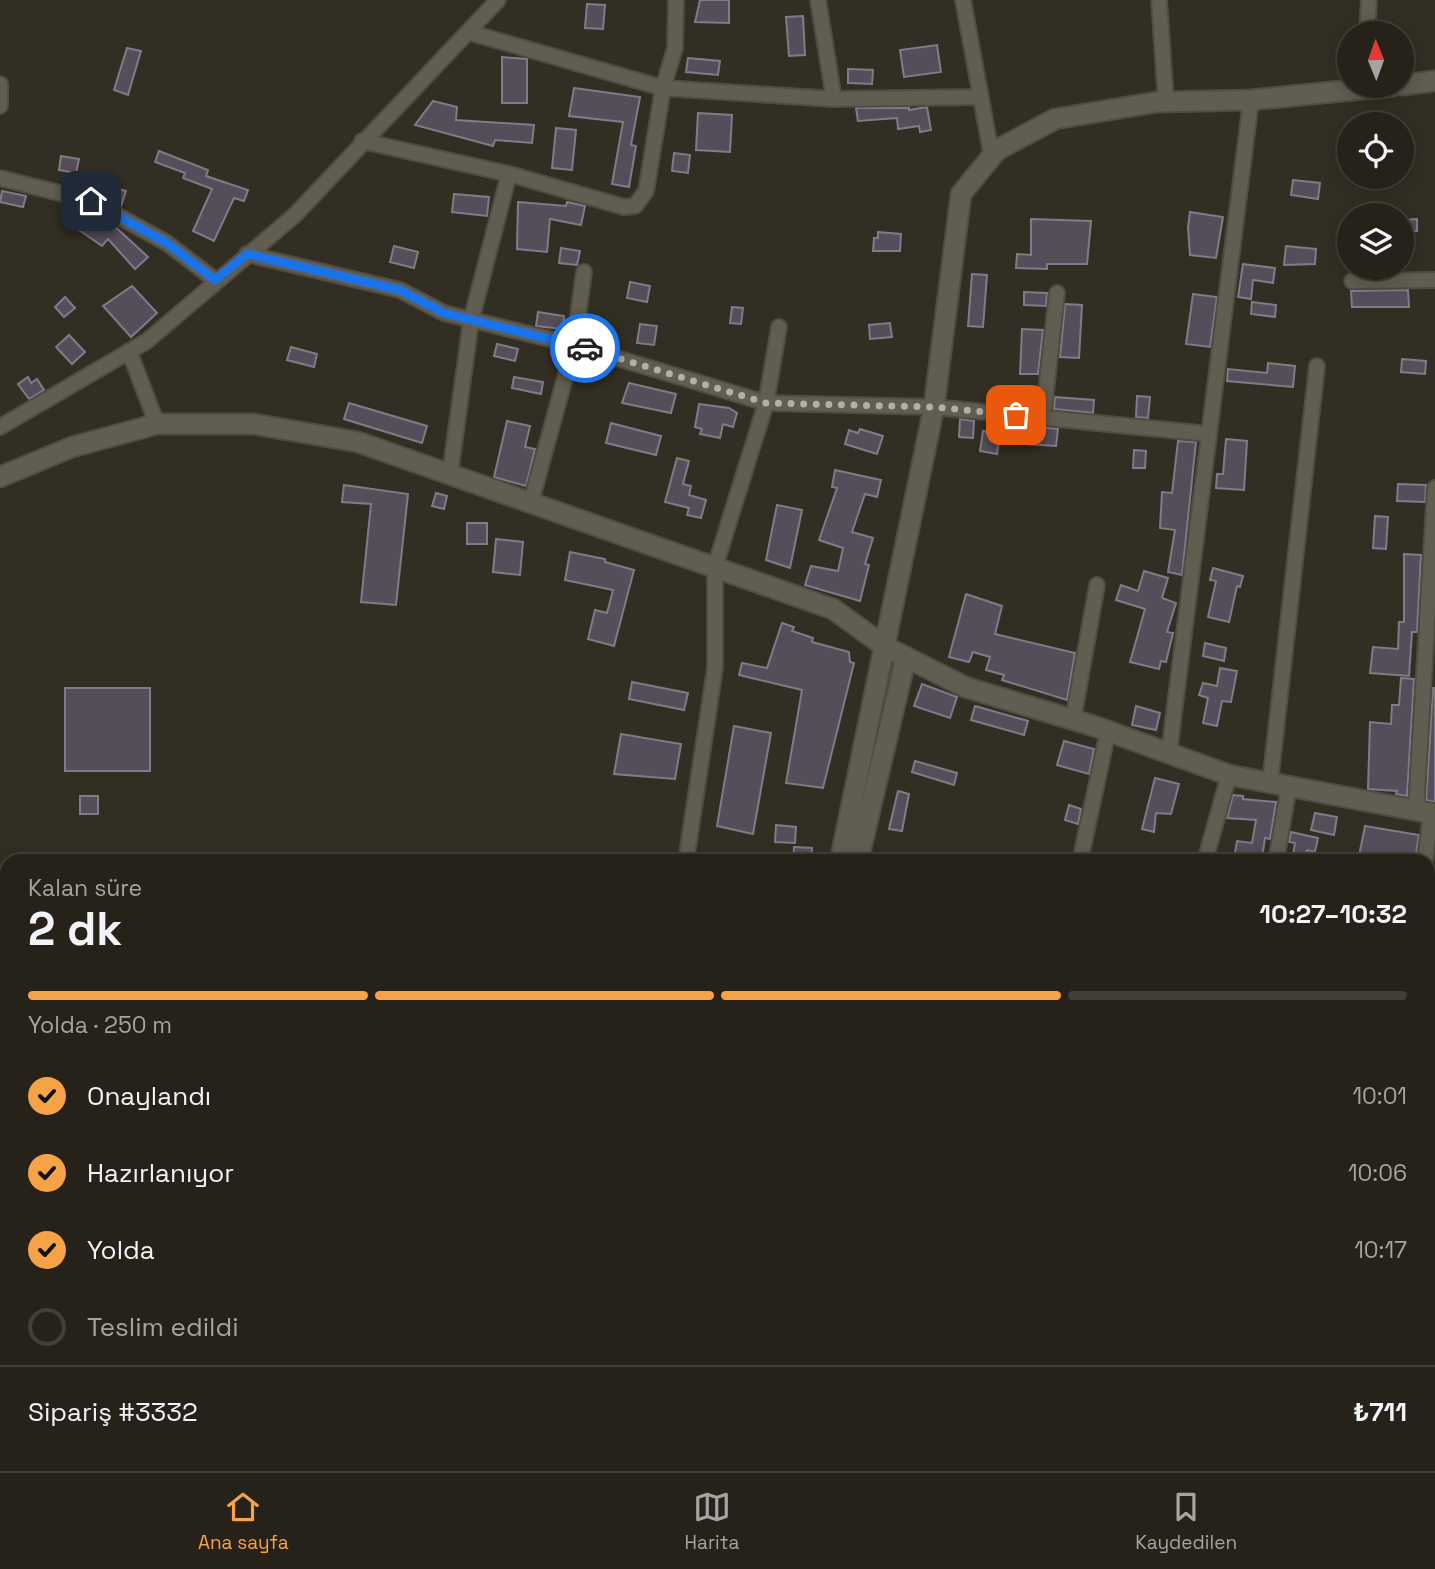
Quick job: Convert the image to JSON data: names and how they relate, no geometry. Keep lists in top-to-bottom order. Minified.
{"north":"top","page":{"heading":["2 dk","Kalan süre","10:27–10:32"],"panel":["Sipariş #3332","₺711"],"bar":"Yolda · 250 m","list":[["Onaylandı","10:01"],["Hazırlanıyor","10:06"],["Yolda","10:17"],"Teslim edildi"],"tabs":["Ana sayfa","Harita","Kaydedilen"]}}
